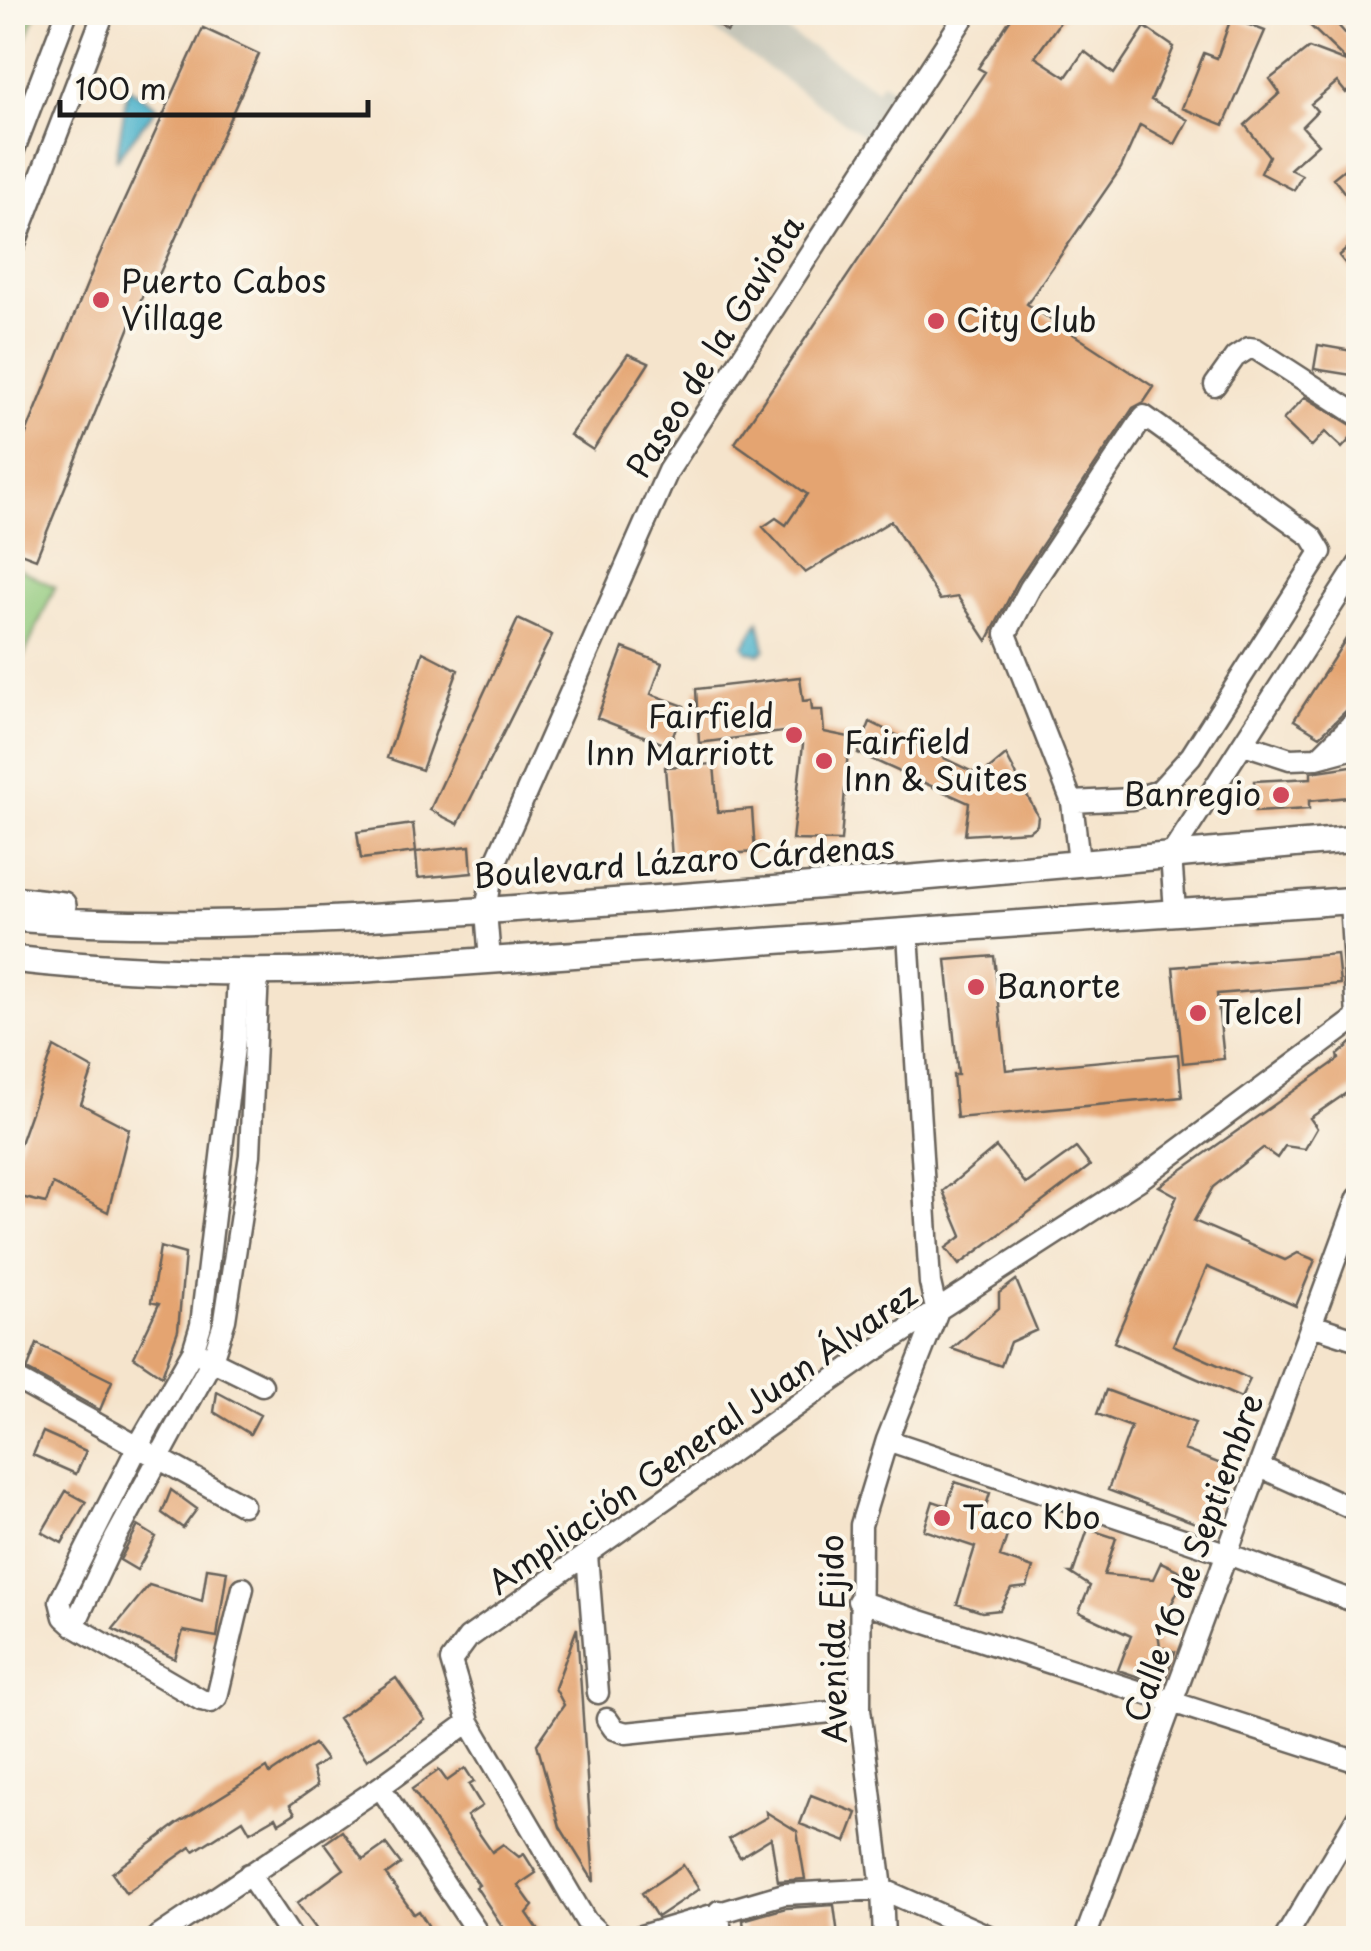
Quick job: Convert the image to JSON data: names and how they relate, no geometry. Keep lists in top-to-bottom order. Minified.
{"streets":{"main road":["Boulevard Lázaro Cárdenas"],"street":["Paseo de la Gaviota","Ampliación General Juan Álvarez","Calle 16 de Septiembre","Avenida Ejido"]},"crossings":[["Paseo de la Gaviota","Boulevard Lázaro Cárdenas"],["Ampliación General Juan Álvarez","Avenida Ejido"]],"places":["Puerto Cabos Village","City Club","Fairfield Inn Marriott","Fairfield Inn & Suites","Banregio","Banorte","Telcel","Taco Kbo"],"scale_bar":"100 m"}
